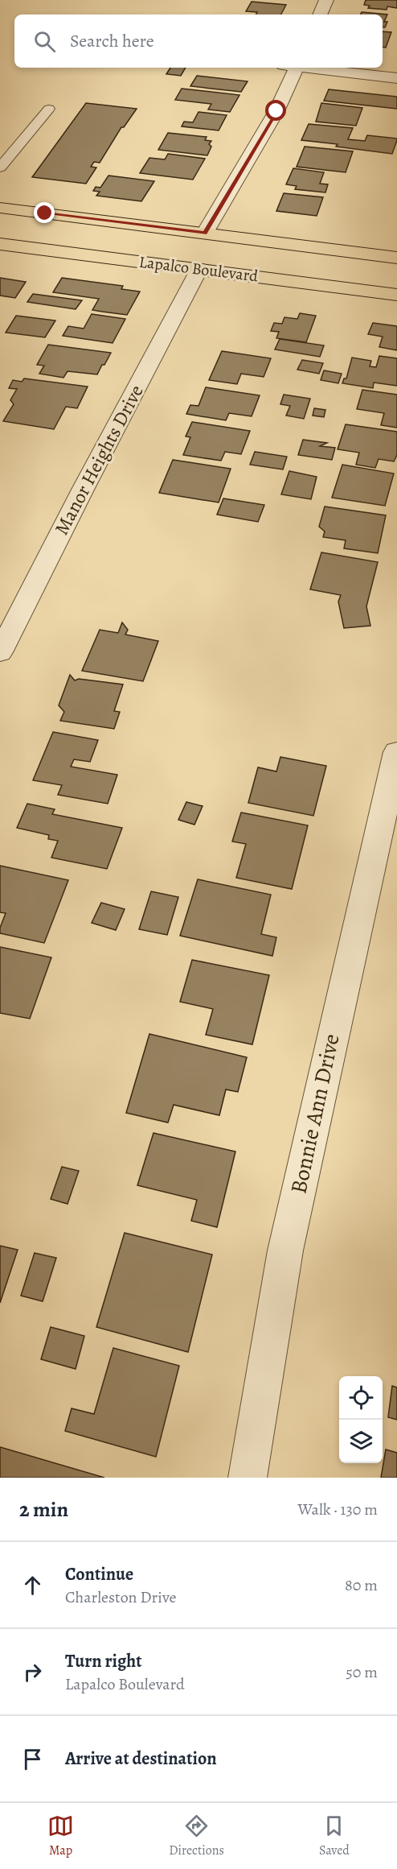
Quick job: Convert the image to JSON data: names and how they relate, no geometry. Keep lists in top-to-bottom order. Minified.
{"streets":{"main road":["Lapalco Boulevard"],"street":["Manor Heights Drive","Bonnie Ann Drive"]},"crossings":[["Lapalco Boulevard","Manor Heights Drive"]],"page":{"search":"Search here","heading":["2 min","Walk · 130 m"],"list":[["Continue","Charleston Drive","80 m"],["Turn right","Lapalco Boulevard","50 m"],"Arrive at destination"],"nav":["Map","Directions","Saved"]}}
